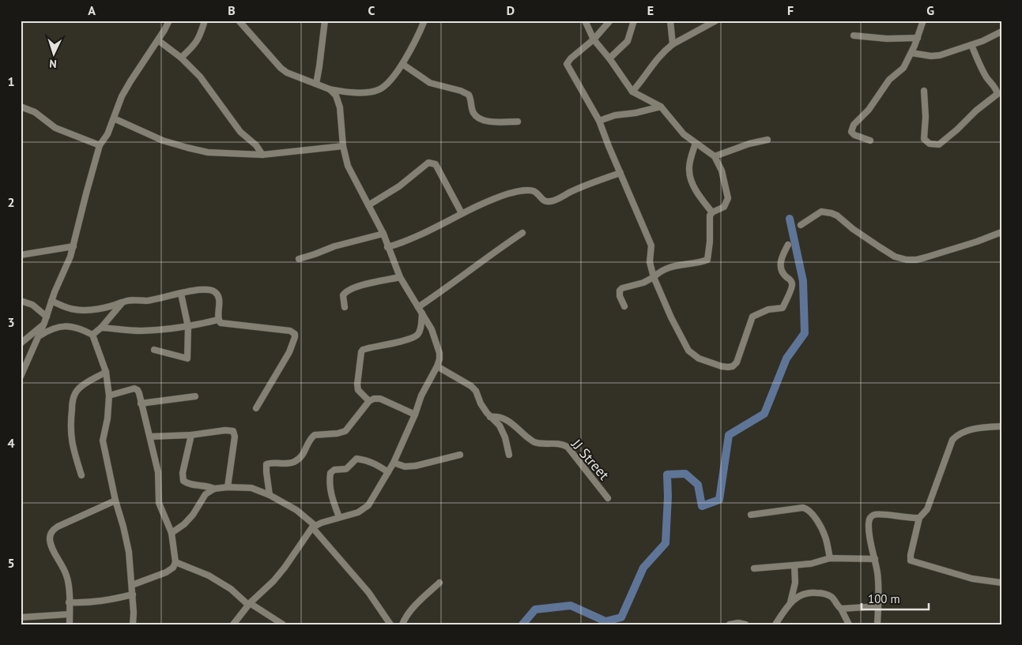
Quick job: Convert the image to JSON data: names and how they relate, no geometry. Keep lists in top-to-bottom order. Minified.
{"streets":{"street":["JJ Street"]},"scale_bar":"100 m","north":"bottom","grid":{"columns":["A","B","C","D","E","F","G"],"rows":["1","2","3","4","5"]}}
